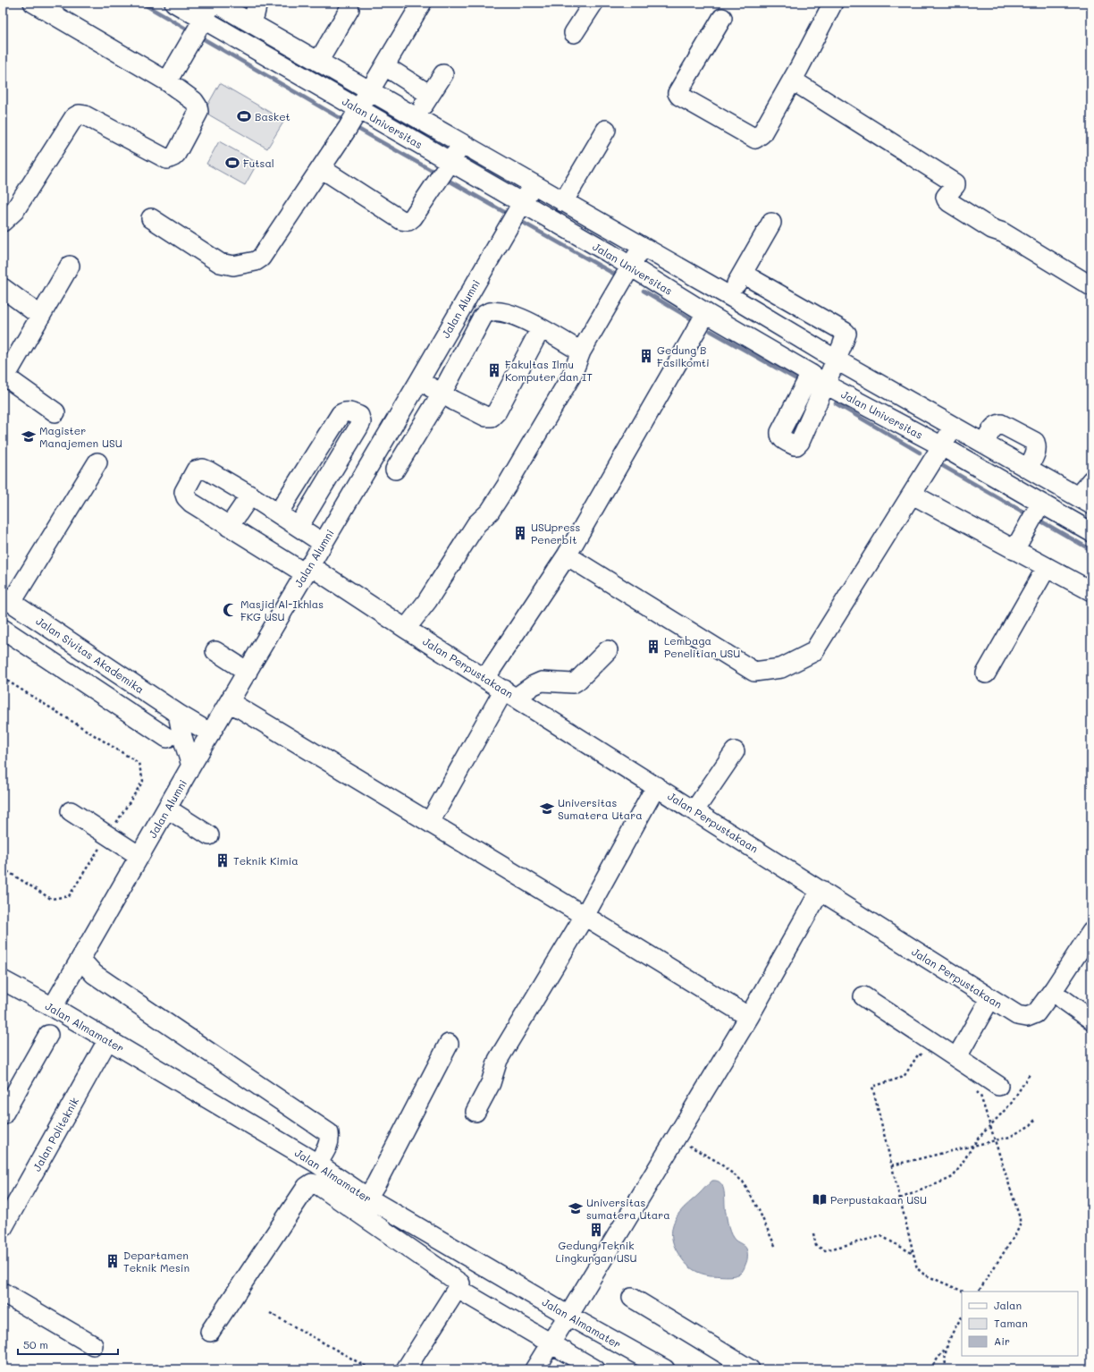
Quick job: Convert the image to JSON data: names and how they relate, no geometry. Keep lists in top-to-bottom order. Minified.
{"streets":{"street":["Jalan Universitas","Jalan Alumni","Jalan Sivitas Akademika","Jalan Perpustakaan","Jalan Almamater","Jalan Politeknik"]},"crossings":[["Jalan Universitas","Jalan Alumni"],["Jalan Alumni","Jalan Sivitas Akademika"],["Jalan Alumni","Jalan Perpustakaan"],["Jalan Alumni","Jalan Almamater"],["Jalan Almamater","Jalan Politeknik"]],"places":{"sports":["Basket","Futsal"],"building":["Gedung B Fasilkomti","Fakultas Ilmu Komputer dan IT","USUpress Penerbit","Lembaga Penelitian USU","Teknik Kimia","Gedung Teknik Lingkungan USU","Departamen Teknik Mesin"],"school or university":["Magister Manajemen USU","Universitas Sumatera Utara","Universitas sumatera Utara"],"mosque":["Masjid Al-Ikhlas FKG USU"],"library":["Perpustakaan USU"]},"legend":["Jalan","Taman","Air"],"scale_bar":"50 m"}
